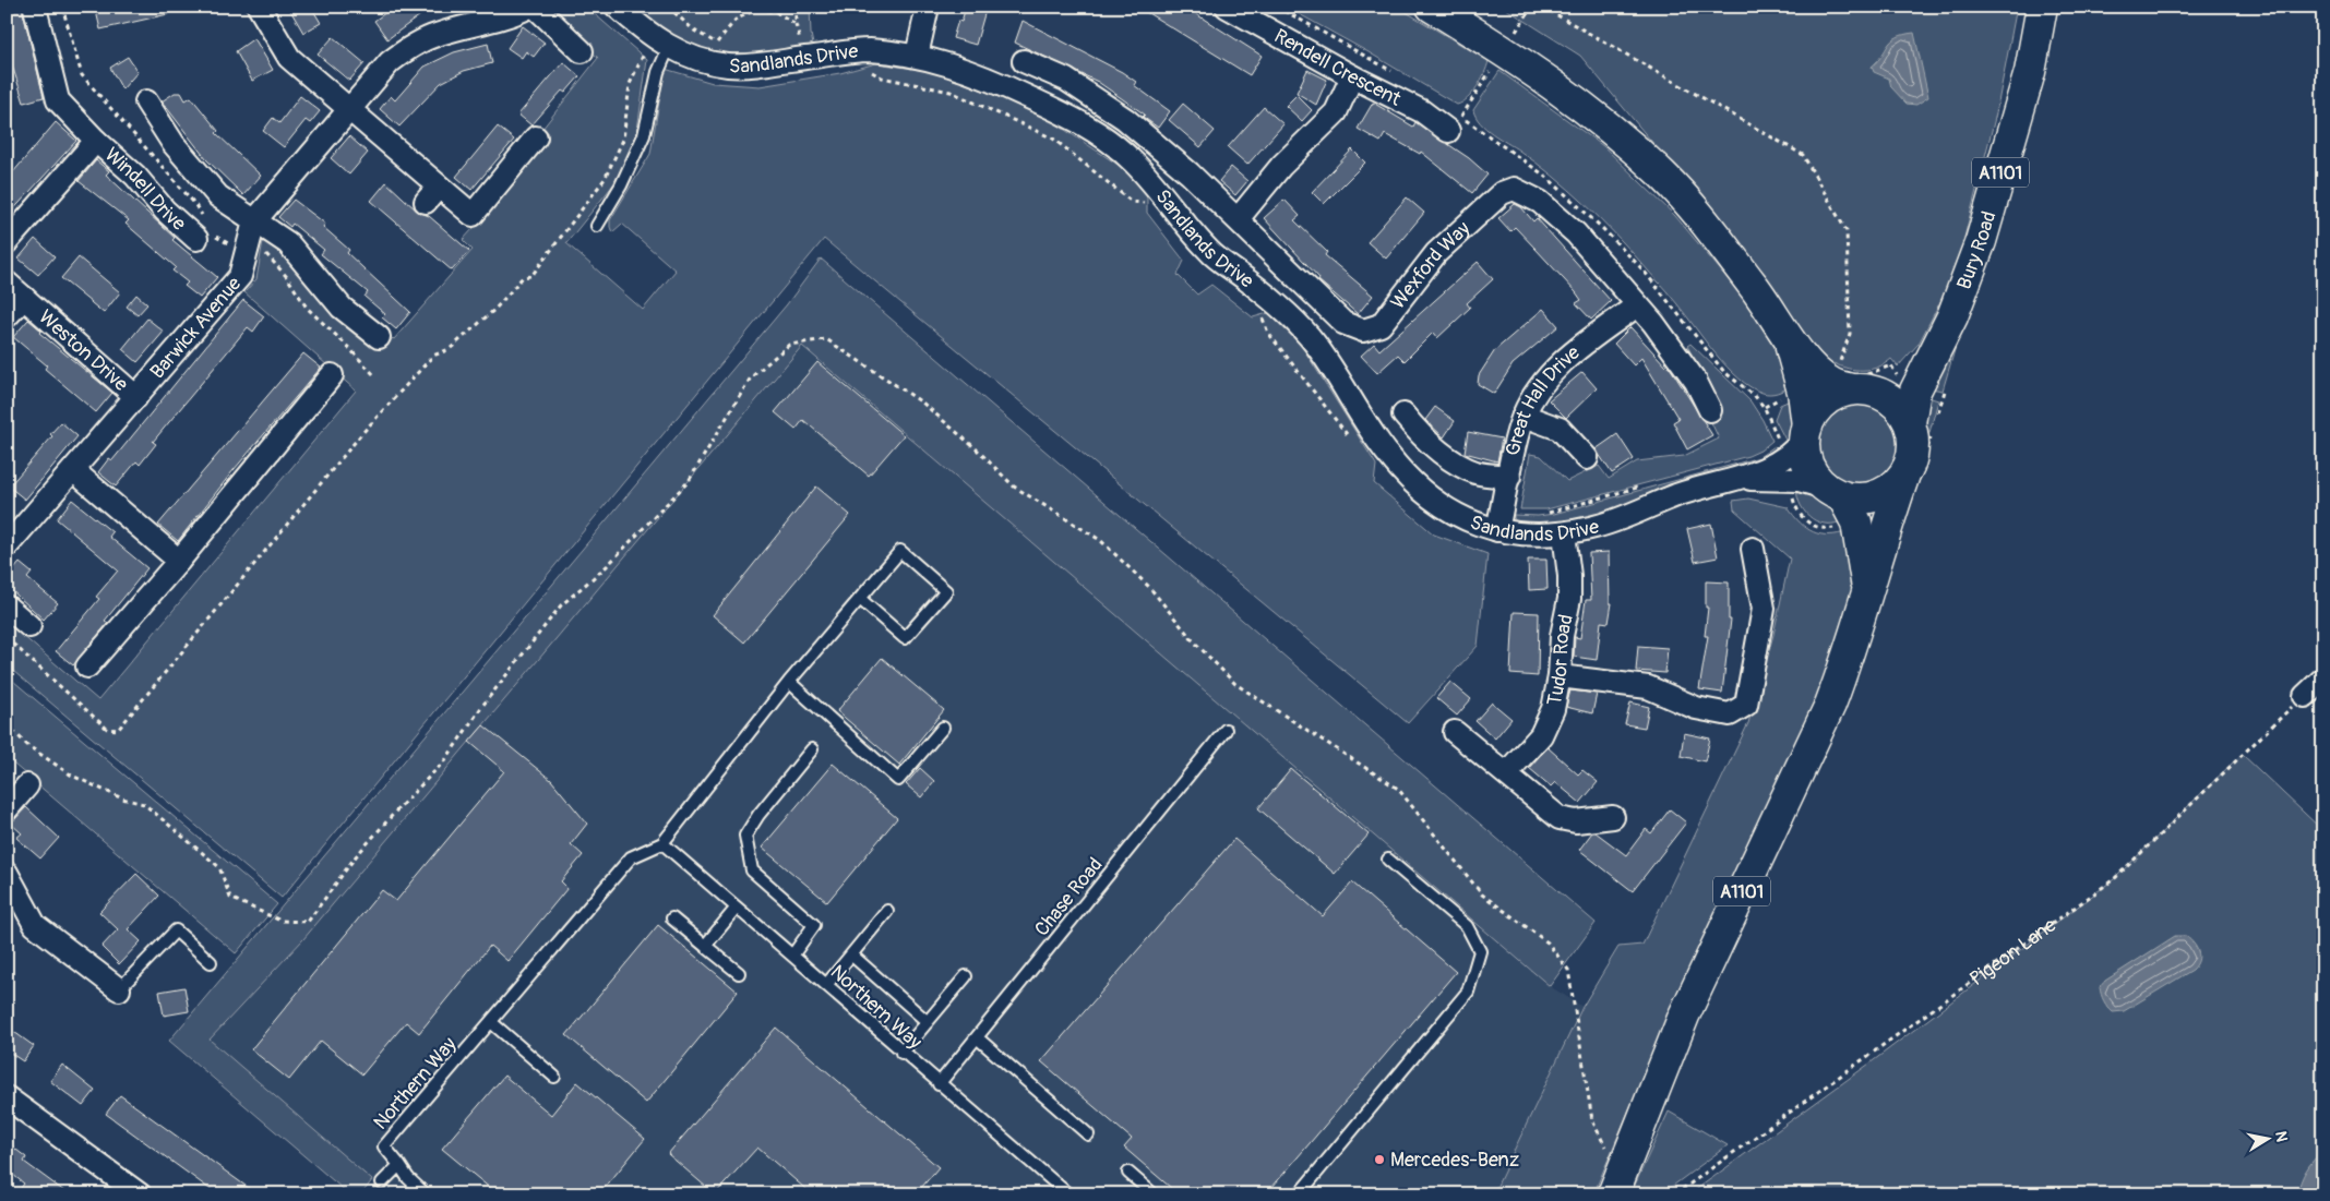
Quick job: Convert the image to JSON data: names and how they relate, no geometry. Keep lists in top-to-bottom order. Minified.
{"streets":{"main road":["A1101","Bury Road"],"street":["Sandlands Drive","Rendell Crescent","Windell Drive","Wexford Way","Barwick Avenue","Weston Drive","Great Hall Drive","Tudor Road"],"lane":["Chase Road","Northern Way"],"path":["Pigeon Lane"]},"crossings":[["Sandlands Drive","A1101"],["Sandlands Drive","Bury Road"],["Sandlands Drive","Great Hall Drive"],["Sandlands Drive","Tudor Road"],["A1101","Bury Road"],["Wexford Way","Great Hall Drive"],["Barwick Avenue","Weston Drive"],["Chase Road","Northern Way"]],"places":["Mercedes-Benz"],"north":"right"}
